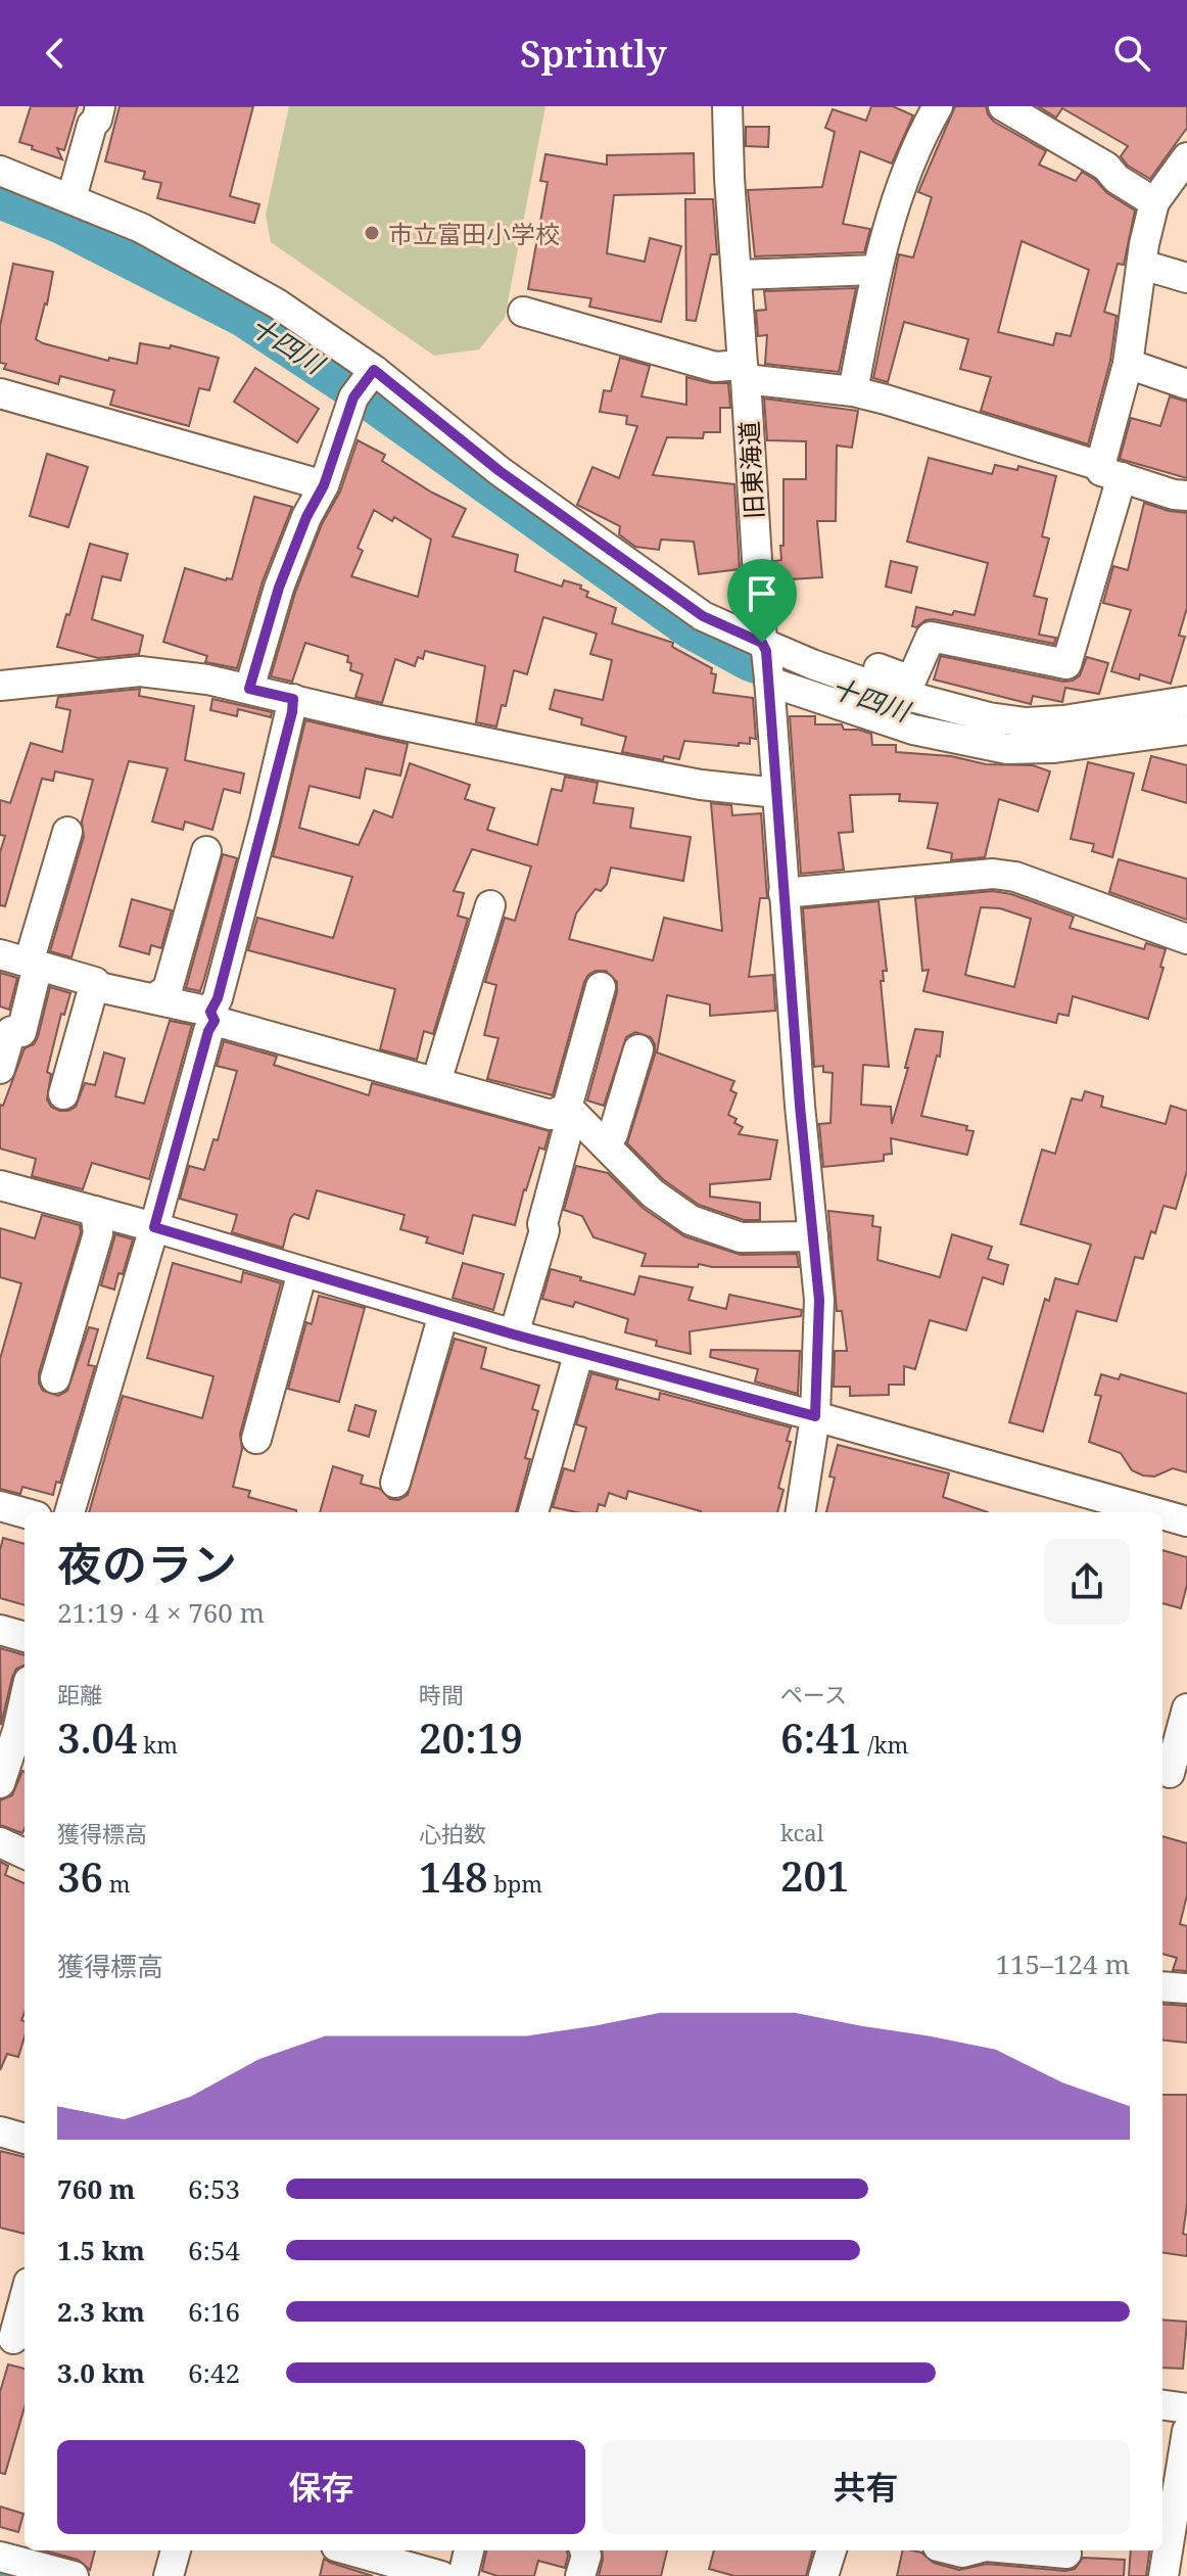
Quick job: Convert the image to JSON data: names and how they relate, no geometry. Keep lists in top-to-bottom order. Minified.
{"streets":{"street":["旧東海道"]},"water":["十四川"],"places":["市立富田小学校"],"page":{"header":"Sprintly","heading":["夜のラン","21:19 · 4 × 760 m"],"stats":[["距離","3.04 km"],["時間","20:19"],["ペース","6:41 /km"],["獲得標高","36 m"],["心拍数","148 bpm"],["kcal","201"]],"chart":["獲得標高","115–124 m"],"list":[{"name":"760 m","note":"6:53"},{"name":"1.5 km","note":"6:54"},{"name":"2.3 km","note":"6:16"},{"name":"3.0 km","note":"6:42"}],"buttons":["保存","共有"]}}
